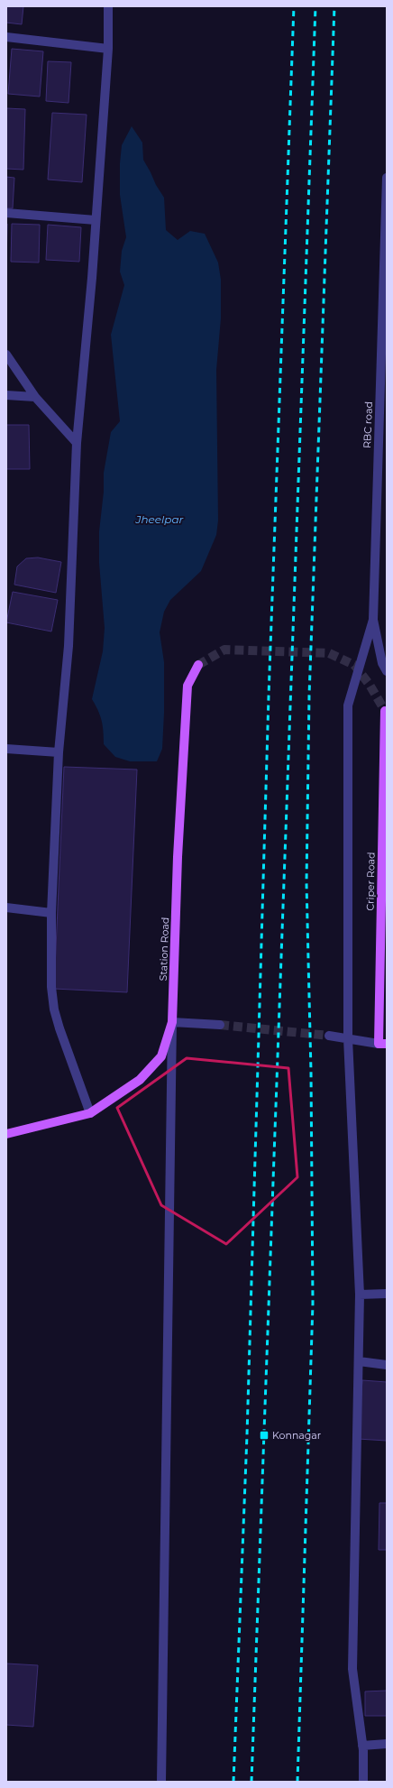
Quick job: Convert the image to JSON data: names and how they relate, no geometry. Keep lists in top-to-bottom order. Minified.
{"streets":{"main road":["Criper Road","Station Road"],"street":["RBC road"]},"water":["Jheelpar"],"places":{"transit":["Konnagar"]}}
